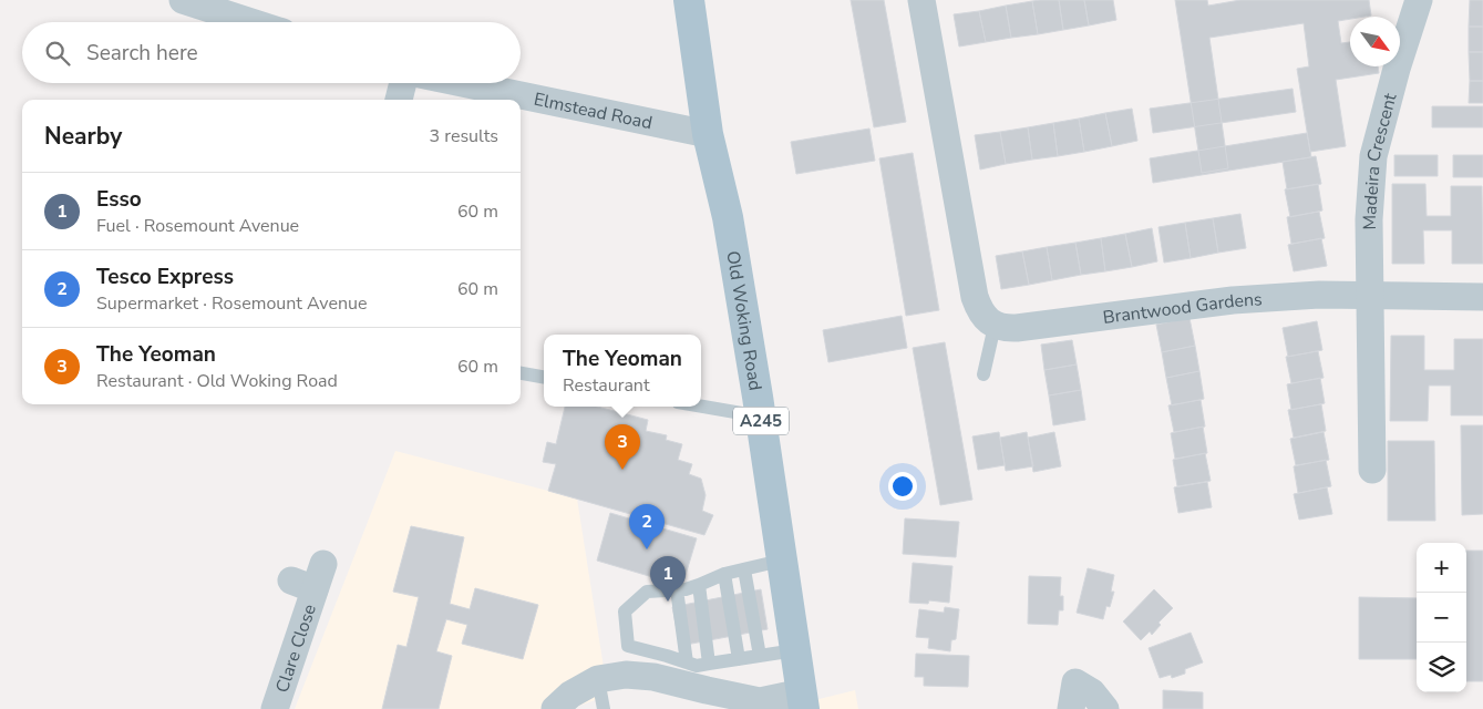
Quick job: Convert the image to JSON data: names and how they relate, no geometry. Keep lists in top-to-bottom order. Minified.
{"streets":{"main road":["Old Woking Road","A245"],"street":["Elmstead Road","Madeira Crescent","Brantwood Gardens","Clare Close"]},"crossings":[["Elmstead Road","Old Woking Road"],["Madeira Crescent","Brantwood Gardens"]],"north":"bottom right","page":{"search":"Search here","heading":["Nearby","3 results"],"list":[{"mark":"1","name":"Esso","note":"Fuel · Rosemount Avenue","value":"60 m"},{"mark":"2","name":"Tesco Express","note":"Supermarket · Rosemount Avenue","value":"60 m"},{"mark":"3","name":"The Yeoman","note":"Restaurant · Old Woking Road","value":"60 m"}],"popup":["The Yeoman","Restaurant"],"pins":["3","2","1"],"map_buttons":["+","−"]}}
